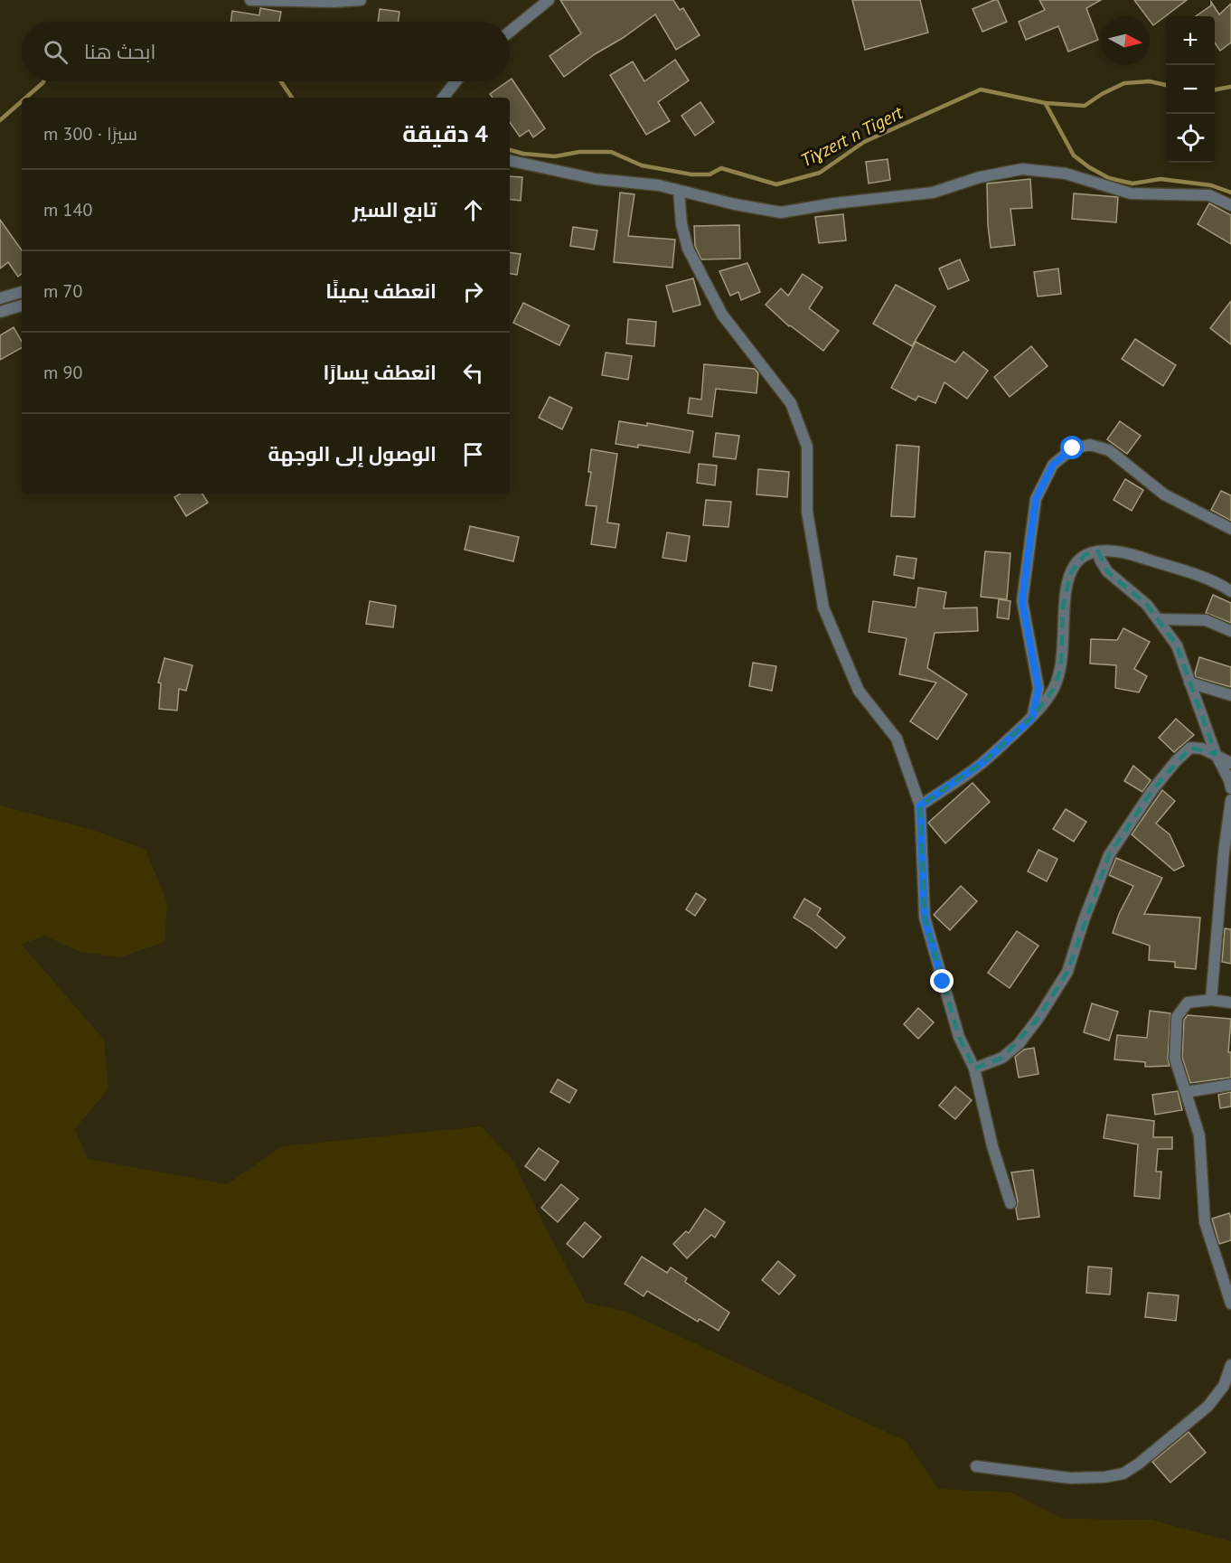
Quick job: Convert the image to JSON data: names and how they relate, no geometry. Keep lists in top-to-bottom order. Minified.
{"water":["Tiɣzert n Tigert"],"north":"right","page":{"map_buttons":["+","−"],"search":"ابحث هنا","heading":["4 دقيقة","سيرًا · 300 m"],"list":[["تابع السير","140 m"],["انعطف يمينًا","70 m"],["انعطف يسارًا","90 m"],"الوصول إلى الوجهة"]}}
